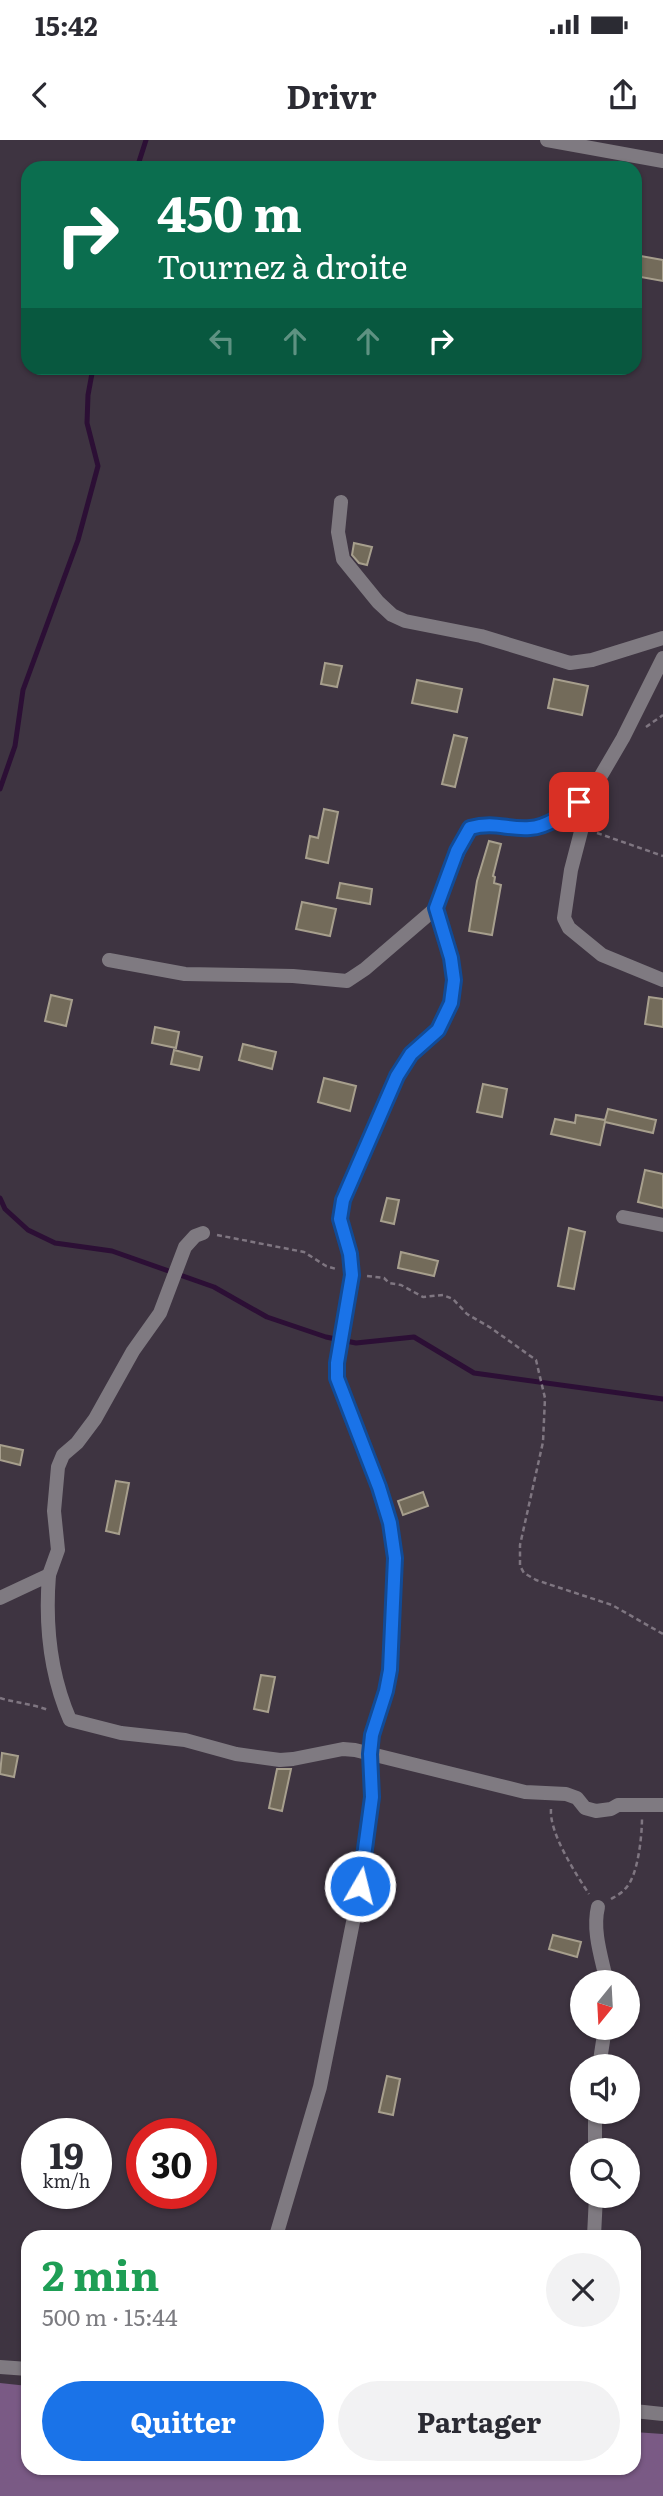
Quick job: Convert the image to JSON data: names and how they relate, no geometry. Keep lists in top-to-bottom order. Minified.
{"north":"bottom","page":{"status":"15:42","header":"Drivr","turn":["450 m","Tournez à droite"],"speed":"19 km/h","limit":"30","heading":["2 min","500 m · 15:44"],"buttons":["Quitter","Partager"]}}
